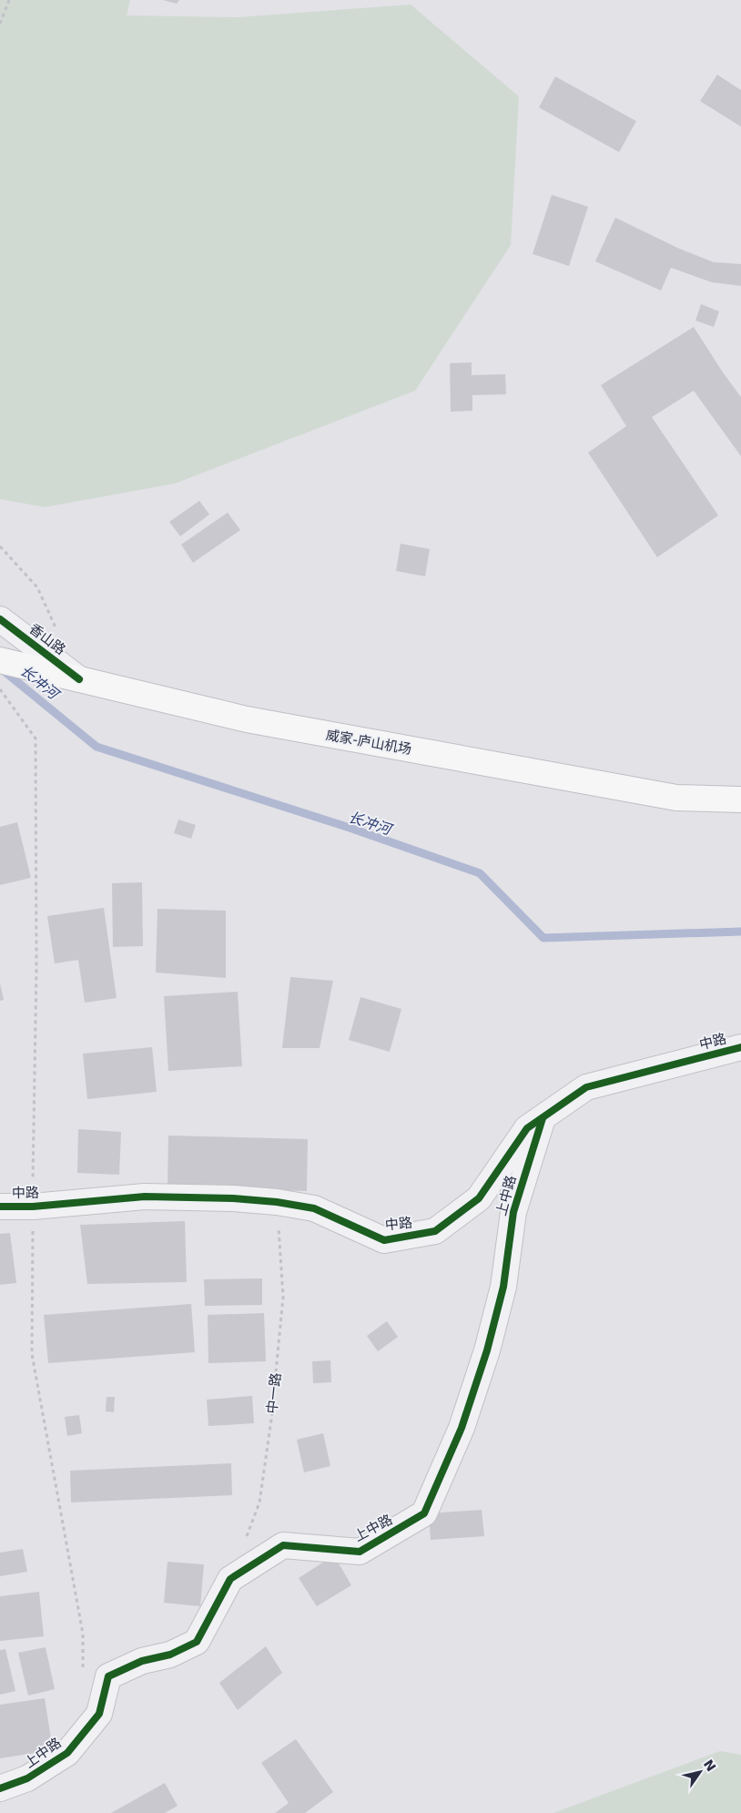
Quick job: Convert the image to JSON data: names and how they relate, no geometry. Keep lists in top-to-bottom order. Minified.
{"streets":{"main road":["威家-庐山机场"],"street":["香山路","中路","上中路"],"path":["中一路"]},"crossings":[["香山路","威家-庐山机场"],["中路","上中路"],["中路","中一路"]],"water":["长冲河"],"north":"top right"}
